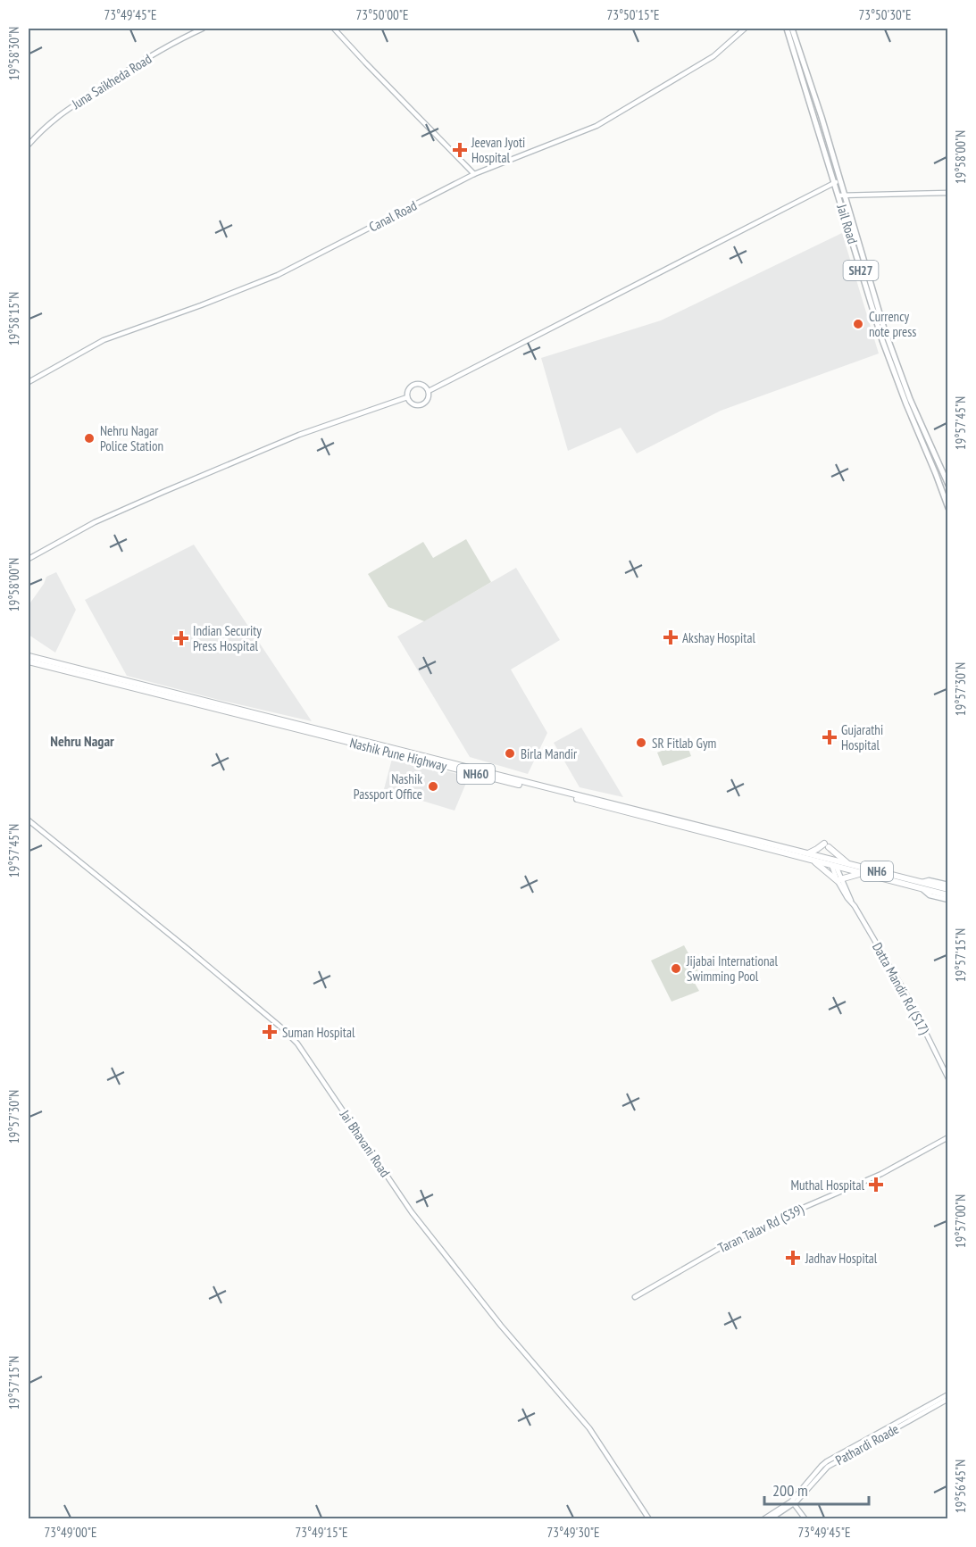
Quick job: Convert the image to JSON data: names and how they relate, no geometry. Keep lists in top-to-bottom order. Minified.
{"streets":{"highway":["Nashik Pune Highway","NH60","NH6"],"main road":["Jail Road","SH27"],"street":["Juna Saikheda Road","Canal Road","Datta Mandir Rd (S17)","Jai Bhavani Road","Taran Talav Rd (S39)","Pathardi Roade"]},"crossings":[["Nashik Pune Highway","NH6"],["Nashik Pune Highway","Datta Mandir Rd (S17)"]],"districts":["Nehru Nagar"],"places":{"health":["Jeevan Jyoti Hospital","Akshay Hospital","Indian Security Press Hospital","Gujarathi Hospital","Suman Hospital","Muthal Hospital","Jadhav Hospital"],"other":["Currency note press","Nehru Nagar Police Station","SR Fitlab Gym","Birla Mandir","Nashik Passport Office","Jijabai International Swimming Pool"]},"scale_bar":"200 m","coordinates":["73°49'45\"E","73°50'00\"E","73°50'15\"E","73°50'30\"E","19°58'30\"N","19°58'00\"N","19°58'15\"N","19°57'45\"N","19°57'30\"N","19°57'15\"N","19°57'00\"N","19°56'45\"N","73°49'00\"E","73°49'15\"E","73°49'30\"E"]}
